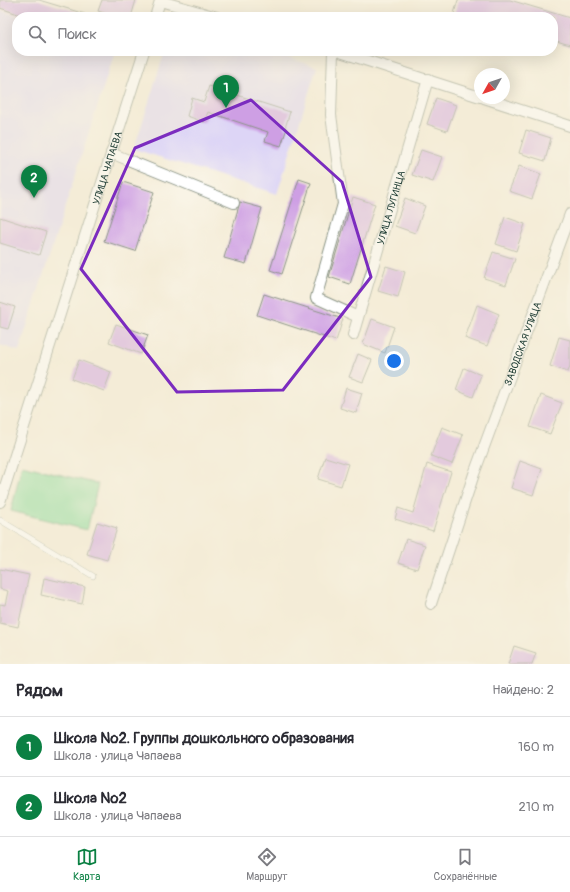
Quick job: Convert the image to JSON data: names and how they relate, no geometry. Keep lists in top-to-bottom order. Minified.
{"streets":{"street":["УЛИЦА ЧАПАЕВА","УЛИЦА ЛУГИНЦА","ЗАВОДСКАЯ УЛИЦА"]},"north":"bottom left","page":{"search":"Поиск","pins":["1","2"],"heading":["Рядом","Найдено: 2"],"list":[{"mark":"1","name":"Школа №2. Группы дошкольного образования","note":"Школа · улица Чапаева","value":"160 m"},{"mark":"2","name":"Школа №2","note":"Школа · улица Чапаева","value":"210 m"}],"nav":["Карта","Маршрут","Сохранённые"]}}
